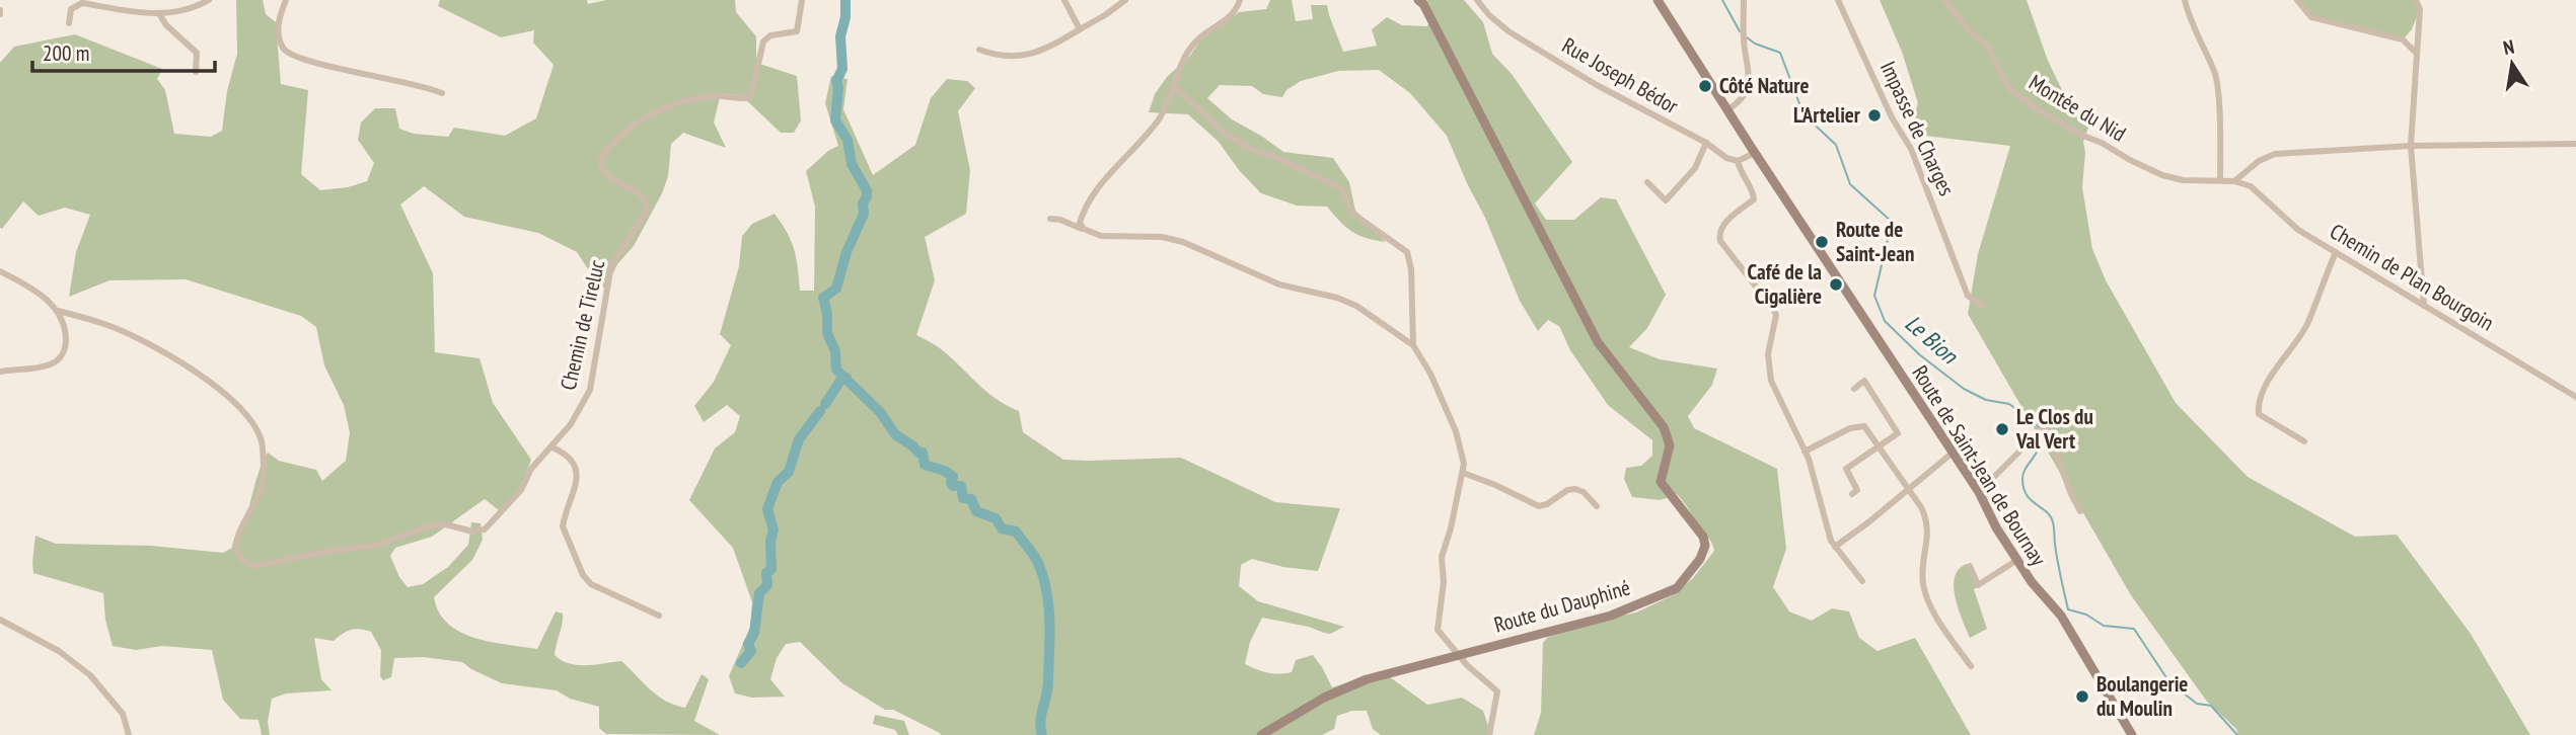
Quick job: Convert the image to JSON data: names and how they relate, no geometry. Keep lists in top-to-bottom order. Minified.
{"streets":{"street":["Rue Joseph Bédor","Montée du Nid","Impasse de Charges","Chemin de Plan Bourgoin","Chemin de Tireluc","Route de Saint-Jean de Bournay","Route du Dauphiné"]},"crossings":[["Montée du Nid","Chemin de Plan Bourgoin"]],"water":["Le Bion"],"places":["Côté Nature","L'Artelier","Route de Saint-Jean","Café de la Cigalière","Le Clos du Val Vert","Boulangerie du Moulin"],"scale_bar":"200 m","north":"top"}
